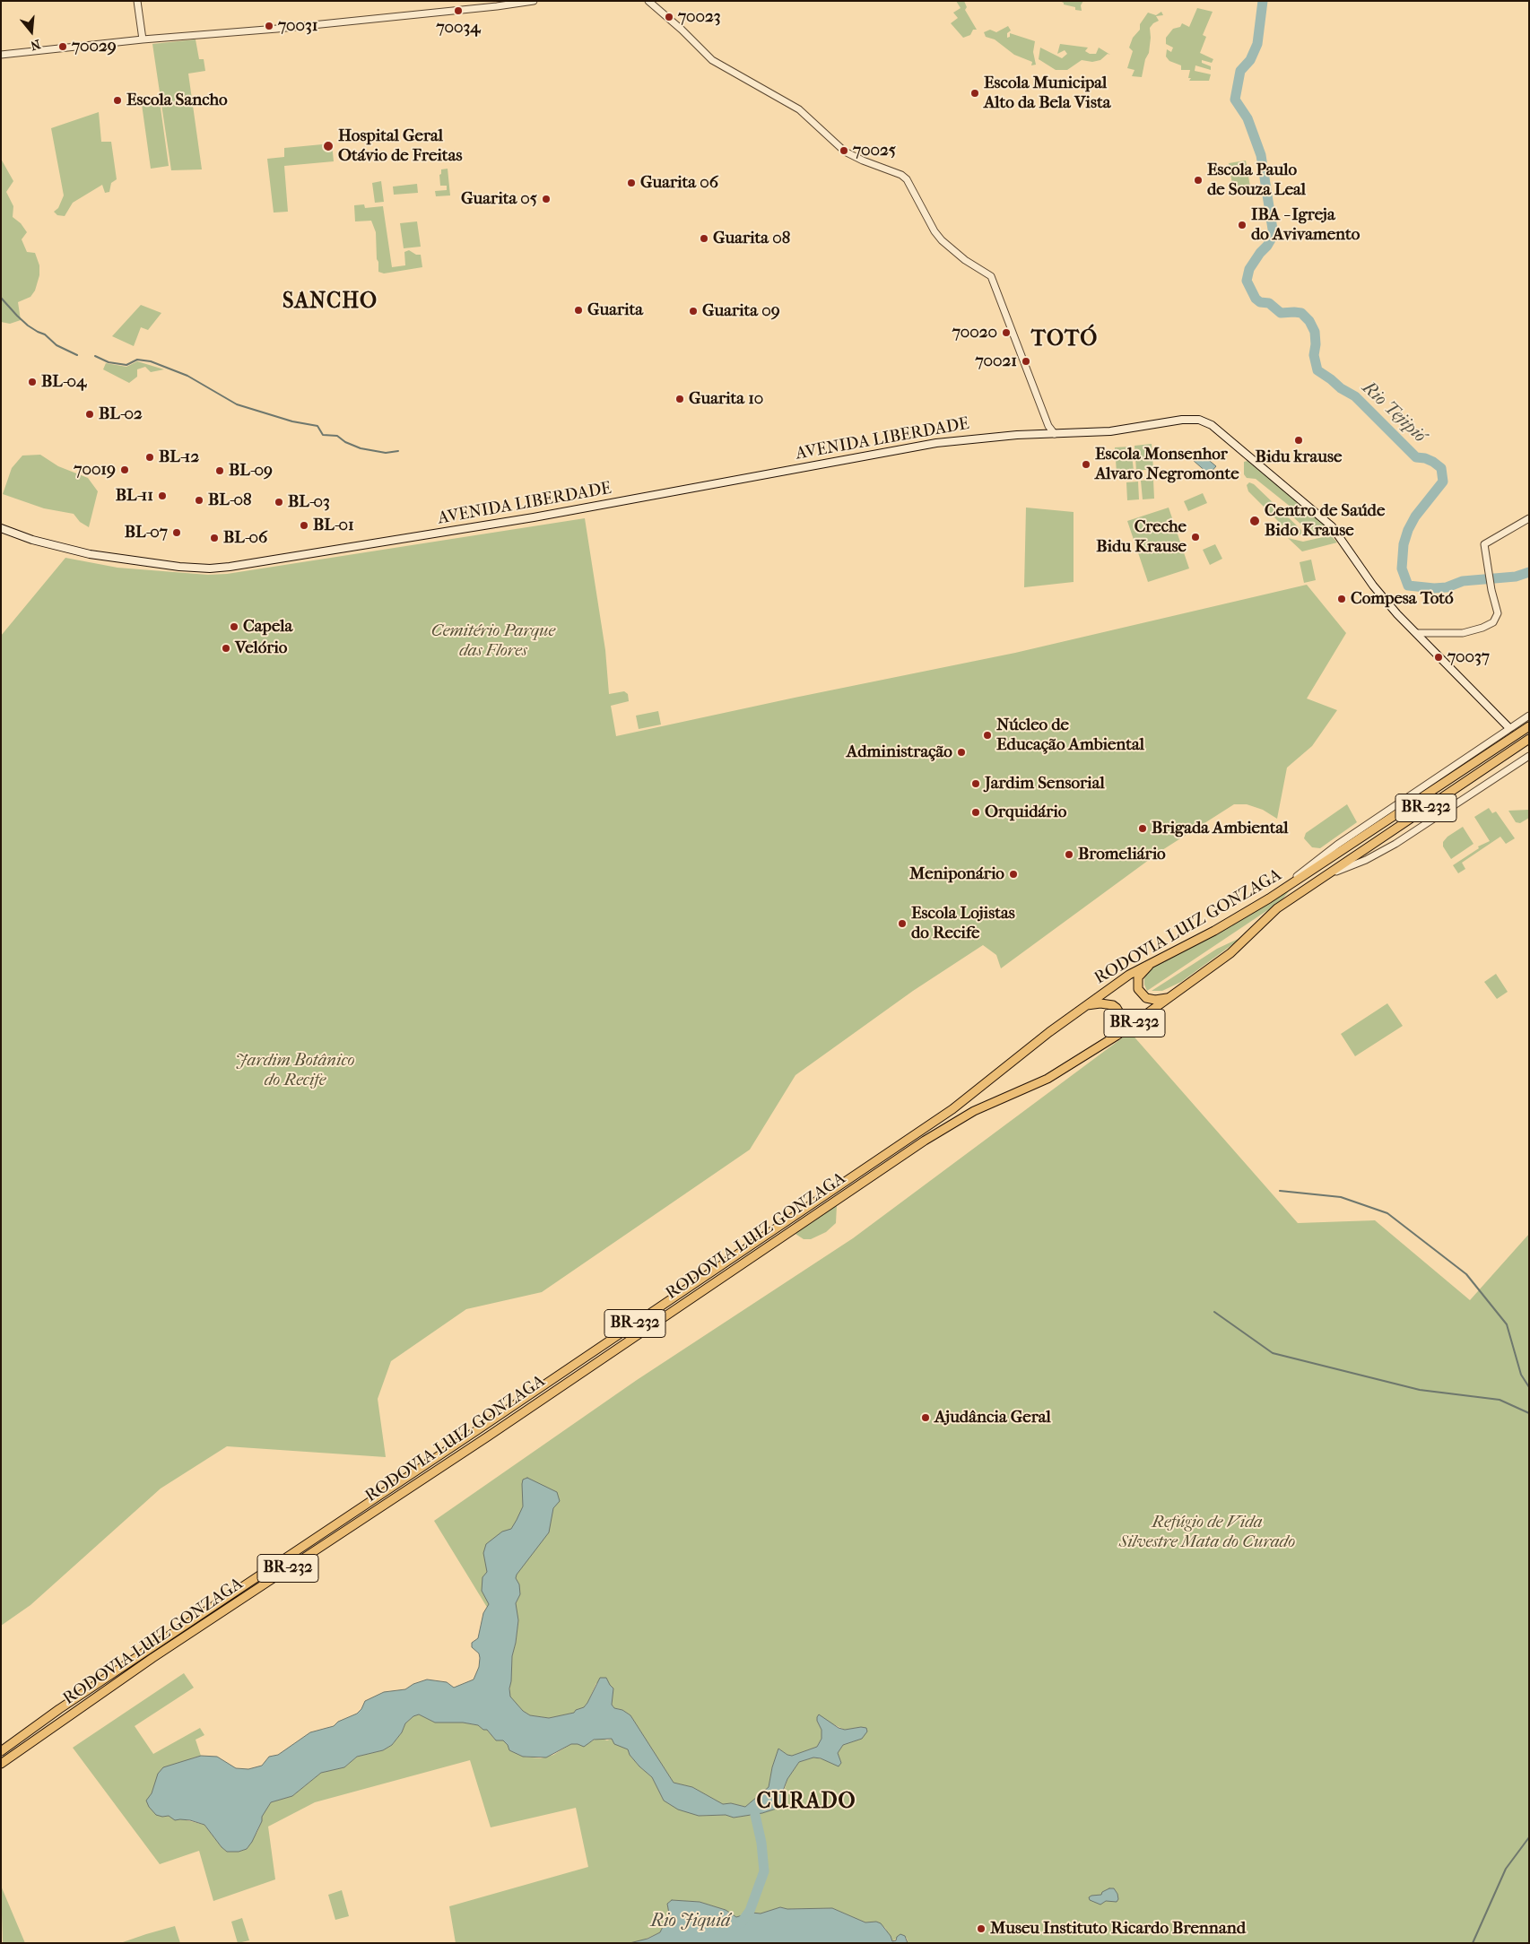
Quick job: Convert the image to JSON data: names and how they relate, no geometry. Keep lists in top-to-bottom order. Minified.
{"streets":{"highway":["BR-232","RODOVIA LUIZ GONZAGA"],"main road":["AVENIDA LIBERDADE"]},"districts":["SANCHO","TOTÓ","CURADO"],"water":["Rio Tejipió","Rio Jiquiá"],"parks":["Cemitério Parque das Flores","Jardim Botânico do Recife","Refúgio de Vida Silvestre Mata do Curado"],"places":["70034","70023","70031","70029","Escola Municipal Alto da Bela Vista","Escola Sancho","Hospital Geral Otávio de Freitas","70025","Escola Paulo de Souza Leal","Guarita 06","Guarita 05","IBA - Igreja do Avivamento","Guarita 08","Guarita","Guarita 09","70020","70021","BL-04","Guarita 10","BL-02","Bidu krause","BL-12","Escola Monsenhor Alvaro Negromonte","70019","BL-09","BL-11","BL-08","BL-03","Centro de Saúde Bido Krause","BL-01","BL-07","Creche Bidu Krause","BL-06","Compesa Totó","Capela","Velório","70037","Núcleo de Educação Ambiental","Administração","Jardim Sensorial","Orquidário","Brigada Ambiental","Bromeliário","Meniponário","Escola Lojistas do Recife","Ajudância Geral","Museu Instituto Ricardo Brennand"],"north":"bottom"}
